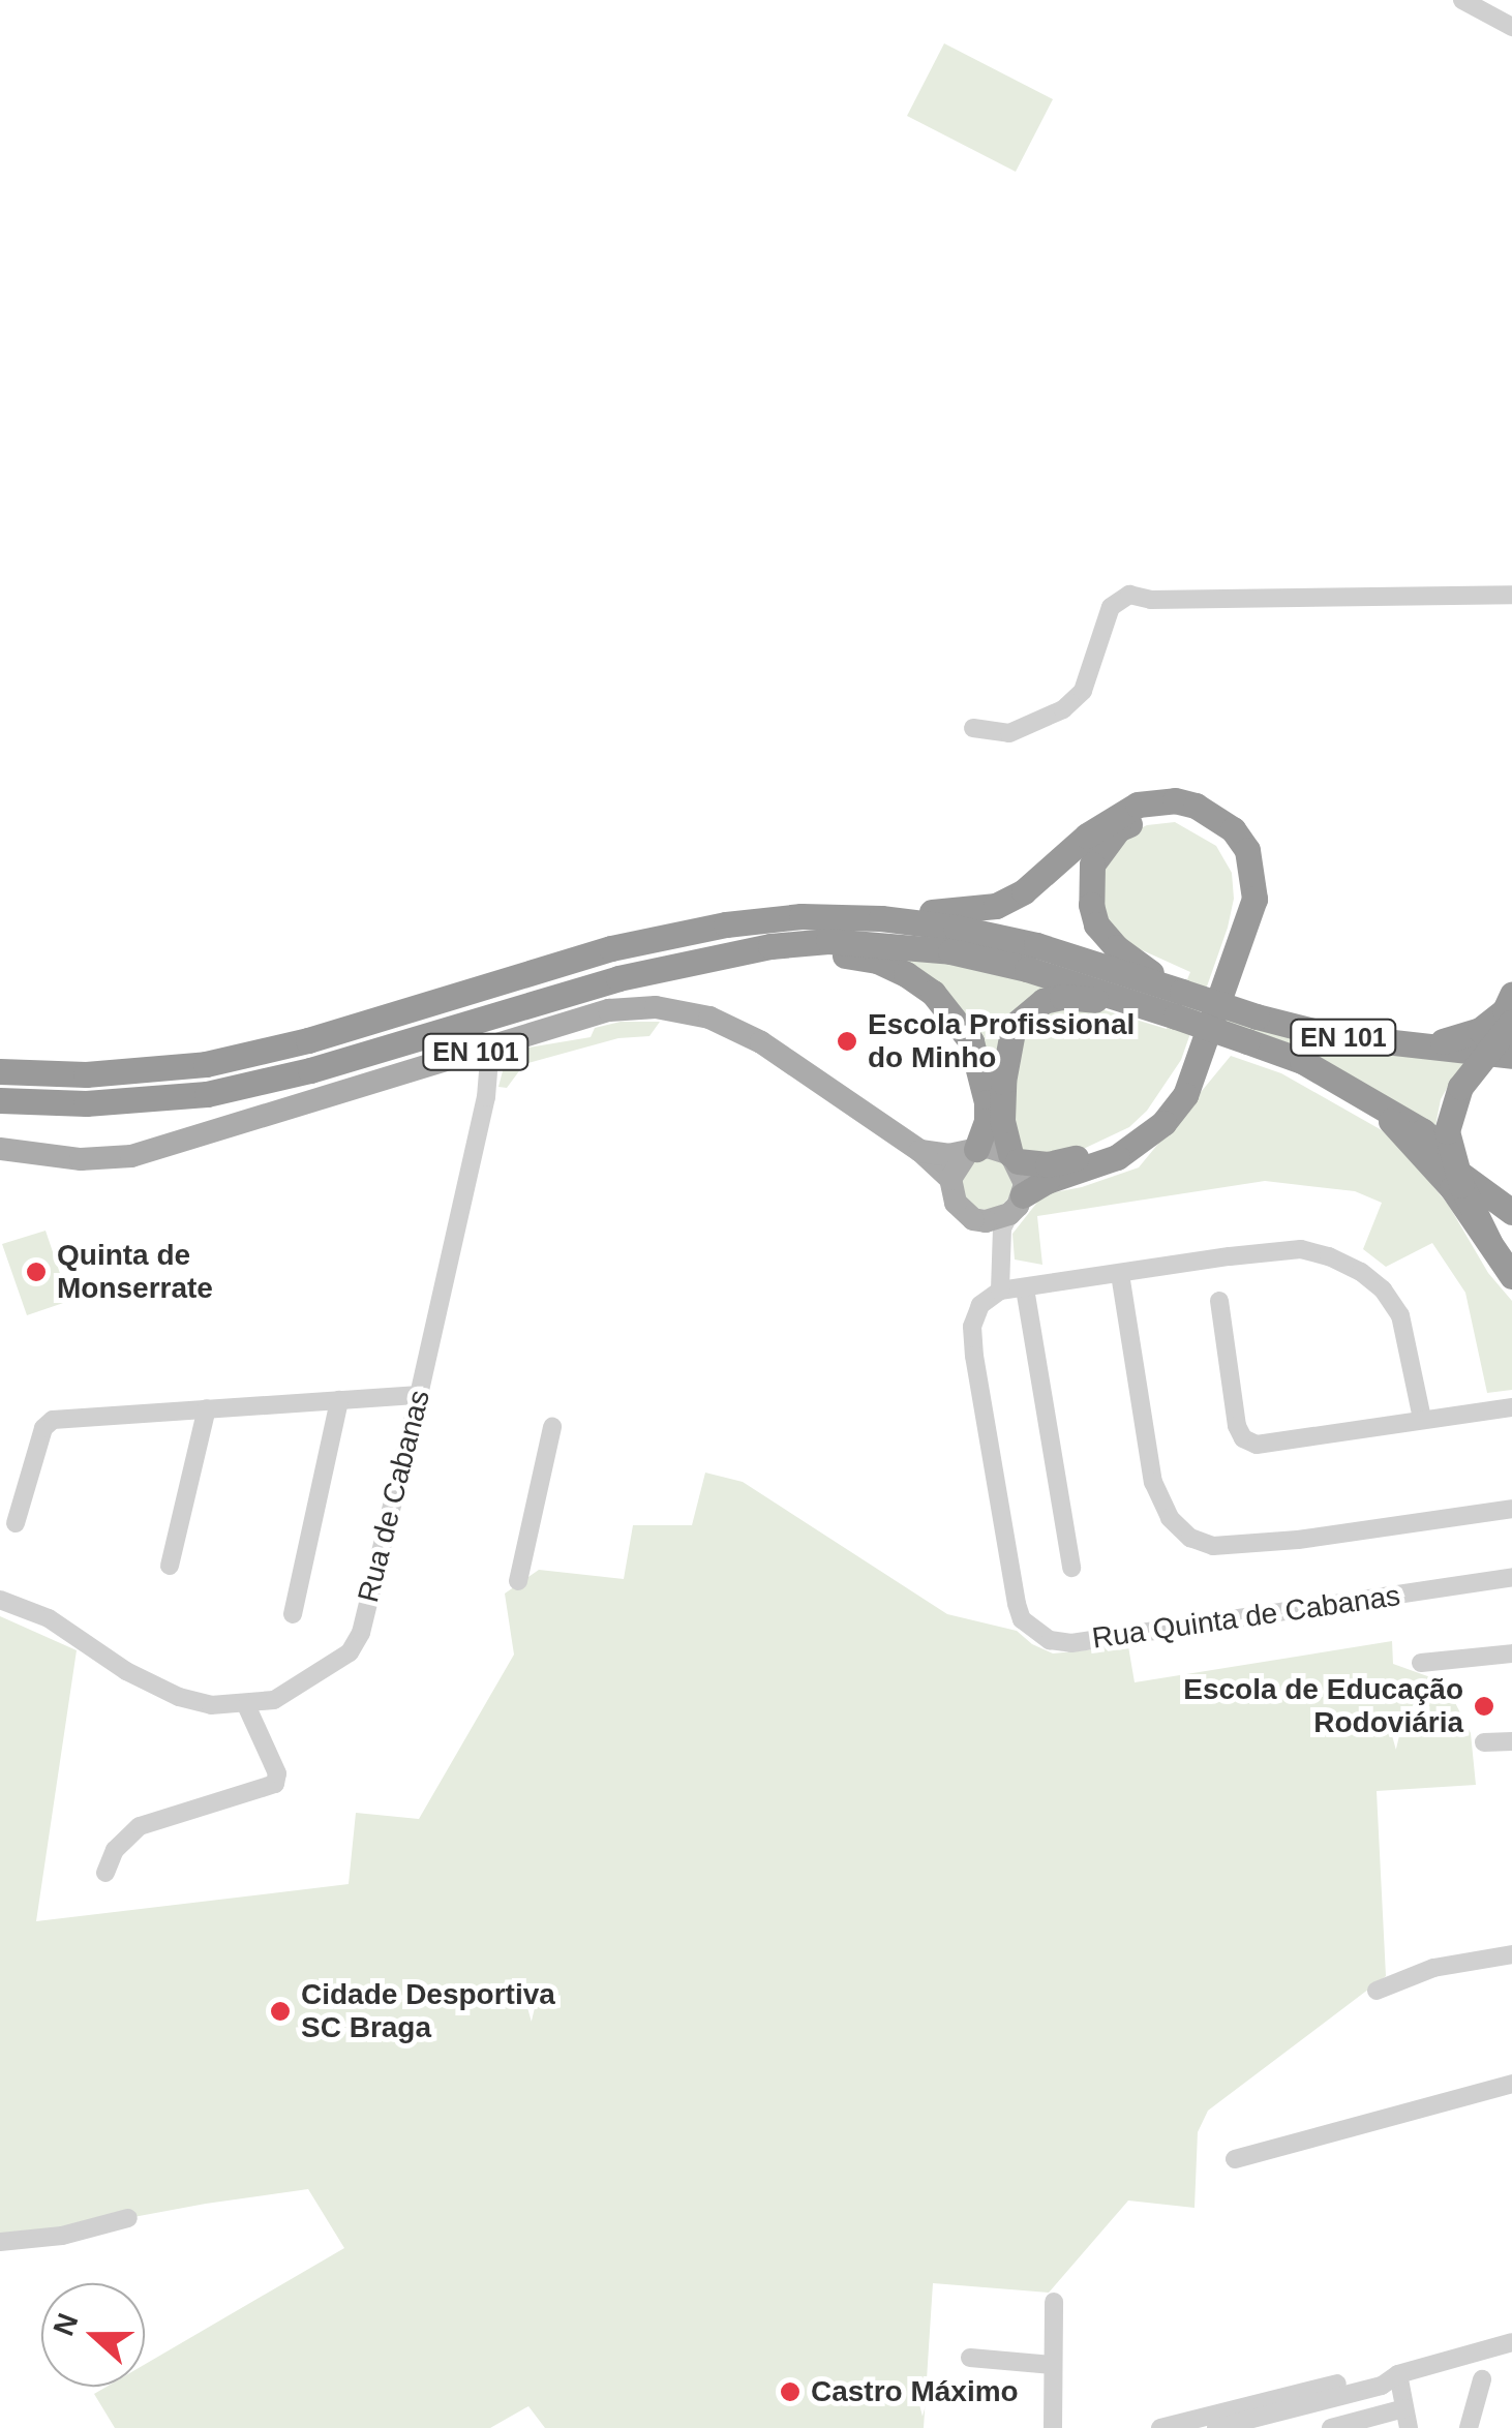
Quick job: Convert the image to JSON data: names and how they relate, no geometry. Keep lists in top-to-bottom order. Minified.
{"streets":{"highway":["EN 101"],"street":["Rua de Cabanas","Rua Quinta de Cabanas"]},"crossings":[["EN 101","Rua de Cabanas"]],"places":["Escola Profissional do Minho","Quinta de Monserrate","Escola de Educação Rodoviária","Cidade Desportiva SC Braga","Castro Máximo"],"north":"left"}
